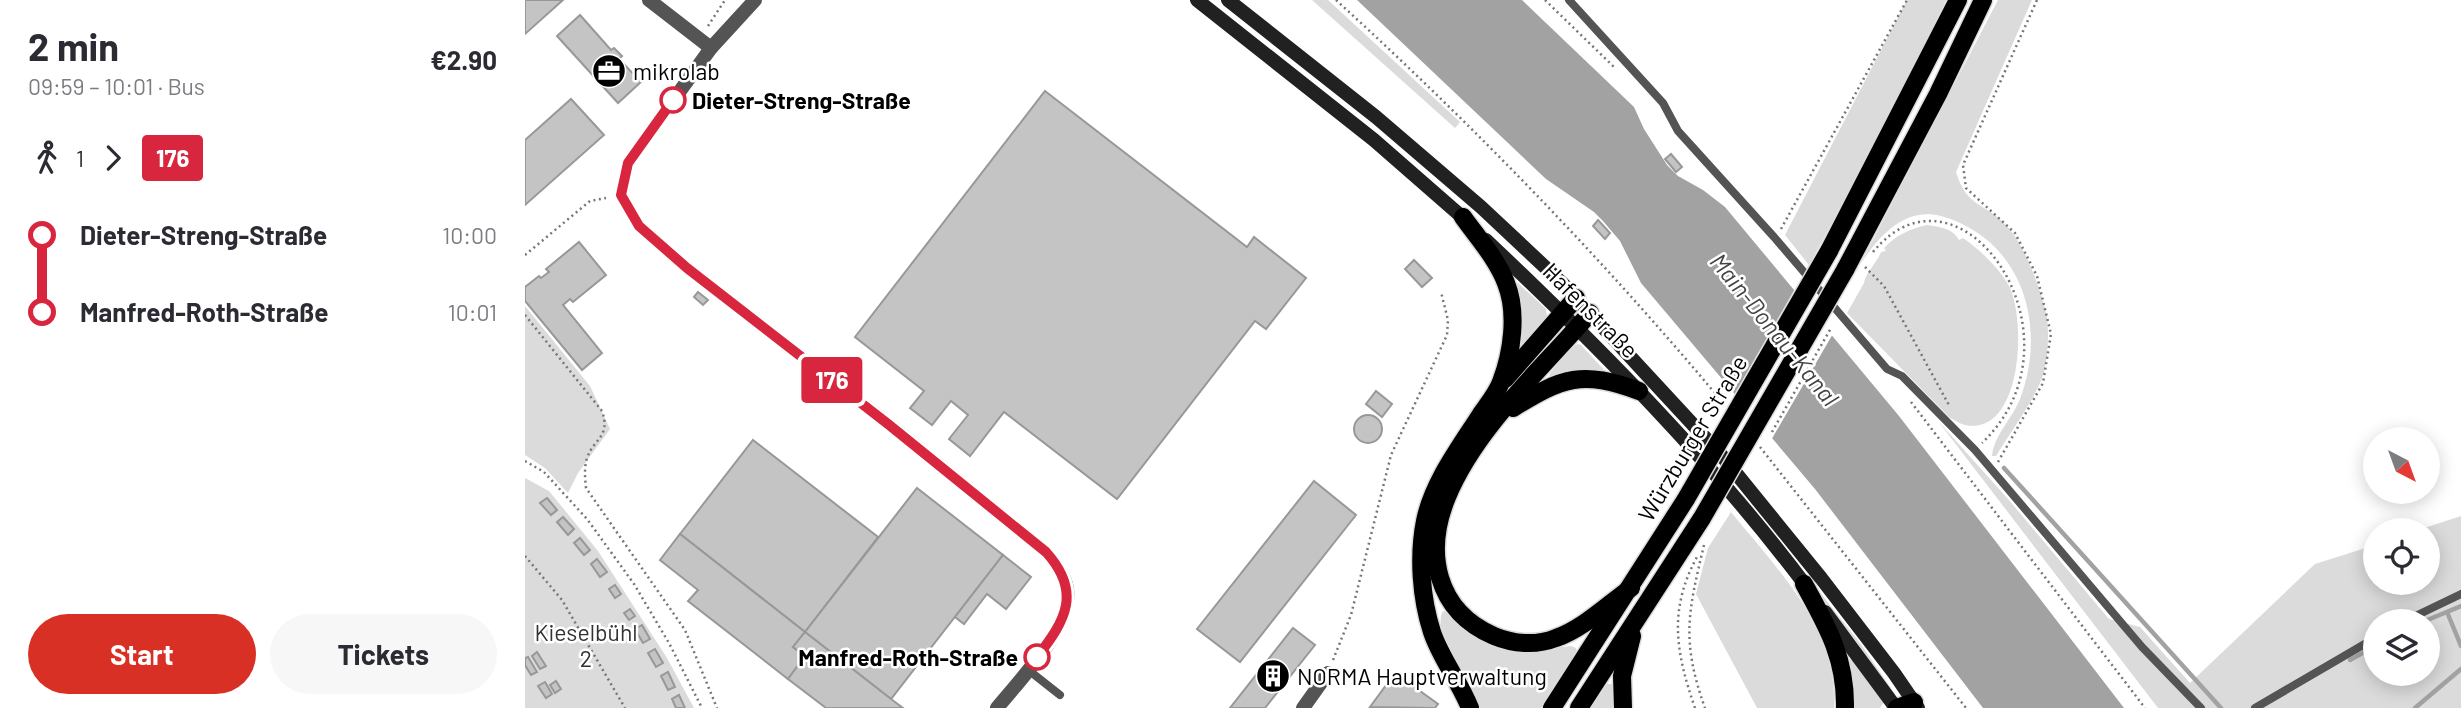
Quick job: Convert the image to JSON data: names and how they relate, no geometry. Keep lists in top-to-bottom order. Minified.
{"streets":{"main road":["Hafenstraße","Würzburger Straße"]},"water":["Main-Donau-Kanal"],"parks":["Kieselbühl 2"],"places":{"office":["mikrolab"],"other":["Dieter-Streng-Straße","Manfred-Roth-Straße"],"building":["NORMA Hauptverwaltung"]},"lines":["bus line 176"],"north":"bottom right","page":{"heading":["2 min","09:59 – 10:01 · Bus","€2.90"],"on_map":"176","legs":["1","176"],"list":[{"name":"Dieter-Streng-Straße","value":"10:00"},{"name":"Manfred-Roth-Straße","value":"10:01"}],"buttons":["Start","Tickets"]}}
